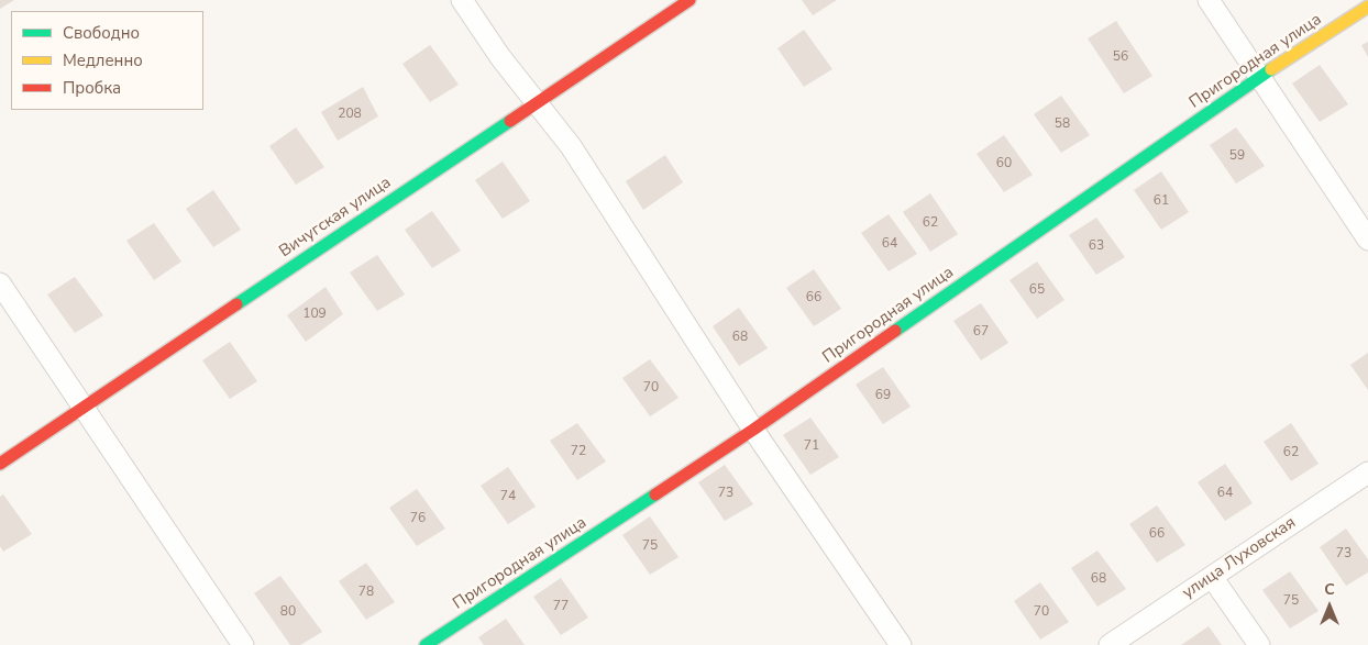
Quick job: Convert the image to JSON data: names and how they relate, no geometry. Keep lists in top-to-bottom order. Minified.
{"streets":{"street":["Пригородная улица","Вичугская улица","улица Луховская"]},"house_numbers":["56","208","58","59","60","61","62","64","63","65","66","109","67","68","70","69","71","72","62","73","64","74","76","66","75","73","68","78","75","77","80","70"],"legend":["Свободно","Медленно","Пробка"],"north":"top"}
